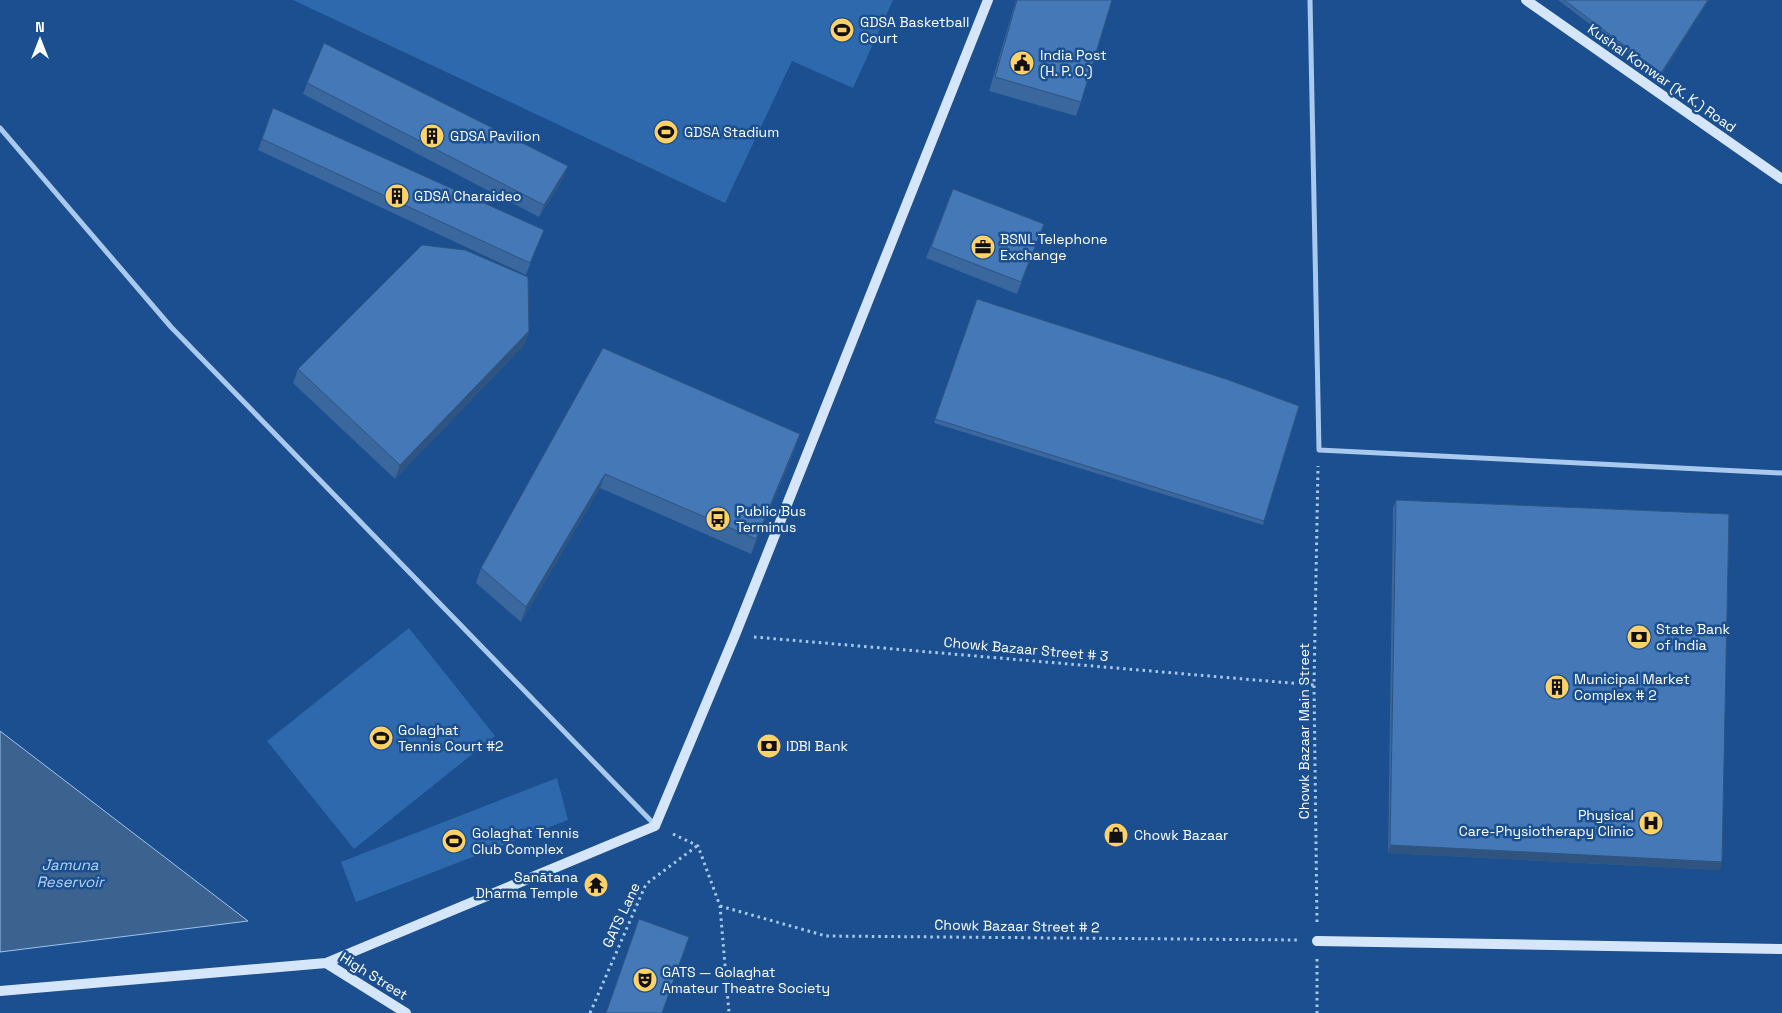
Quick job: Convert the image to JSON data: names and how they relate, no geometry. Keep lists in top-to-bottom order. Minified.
{"streets":{"main road":["Kushal Konwar (K. K.) Road","High Street"],"path":["Chowk Bazaar Street # 3","Chowk Bazaar Main Street","GATS Lane","Chowk Bazaar Street # 2"]},"crossings":[["Chowk Bazaar Street # 3","Chowk Bazaar Main Street"],["Chowk Bazaar Main Street","Chowk Bazaar Street # 2"]],"water":["Jamuna Reservoir"],"places":{"sports":["GDSA Basketball Court","GDSA Stadium","Golaghat Tennis Court #2","Golaghat Tennis Club Complex"],"public building":["India Post (H. P. O.)"],"building":["GDSA Pavilion","GDSA Charaideo","Municipal Market Complex # 2"],"office":["BSNL Telephone Exchange"],"bus stop":["Public Bus Terminus"],"bank":["State Bank of India","IDBI Bank"],"hospital":["Physical Care-Physiotherapy Clinic"],"shop":["Chowk Bazaar"],"temple":["Sanātana Dharma Temple"],"theatre":["GATS — Golaghat Amateur Theatre Society"]},"north":"top"}
